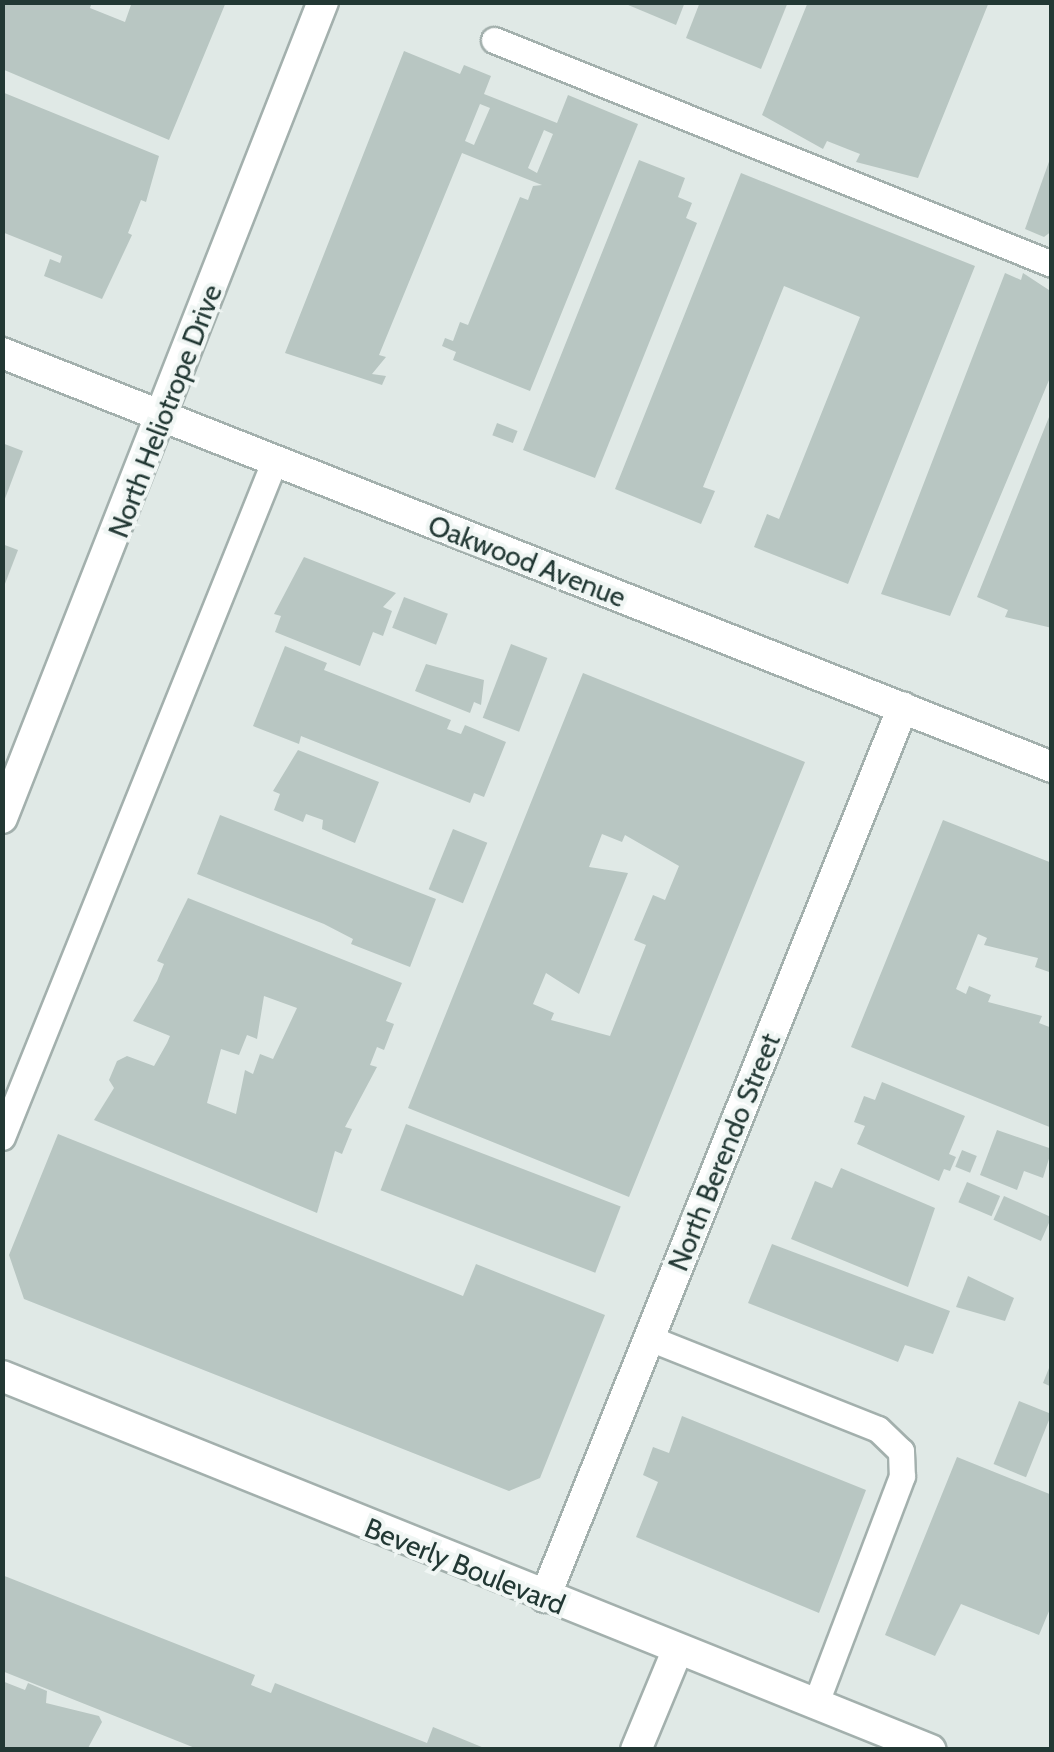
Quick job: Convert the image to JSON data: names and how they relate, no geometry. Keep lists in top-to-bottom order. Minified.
{"streets":{"street":["North Heliotrope Drive","Oakwood Avenue","North Berendo Street","Beverly Boulevard"]},"crossings":[["North Heliotrope Drive","Oakwood Avenue"],["Oakwood Avenue","North Berendo Street"],["North Berendo Street","Beverly Boulevard"]]}
